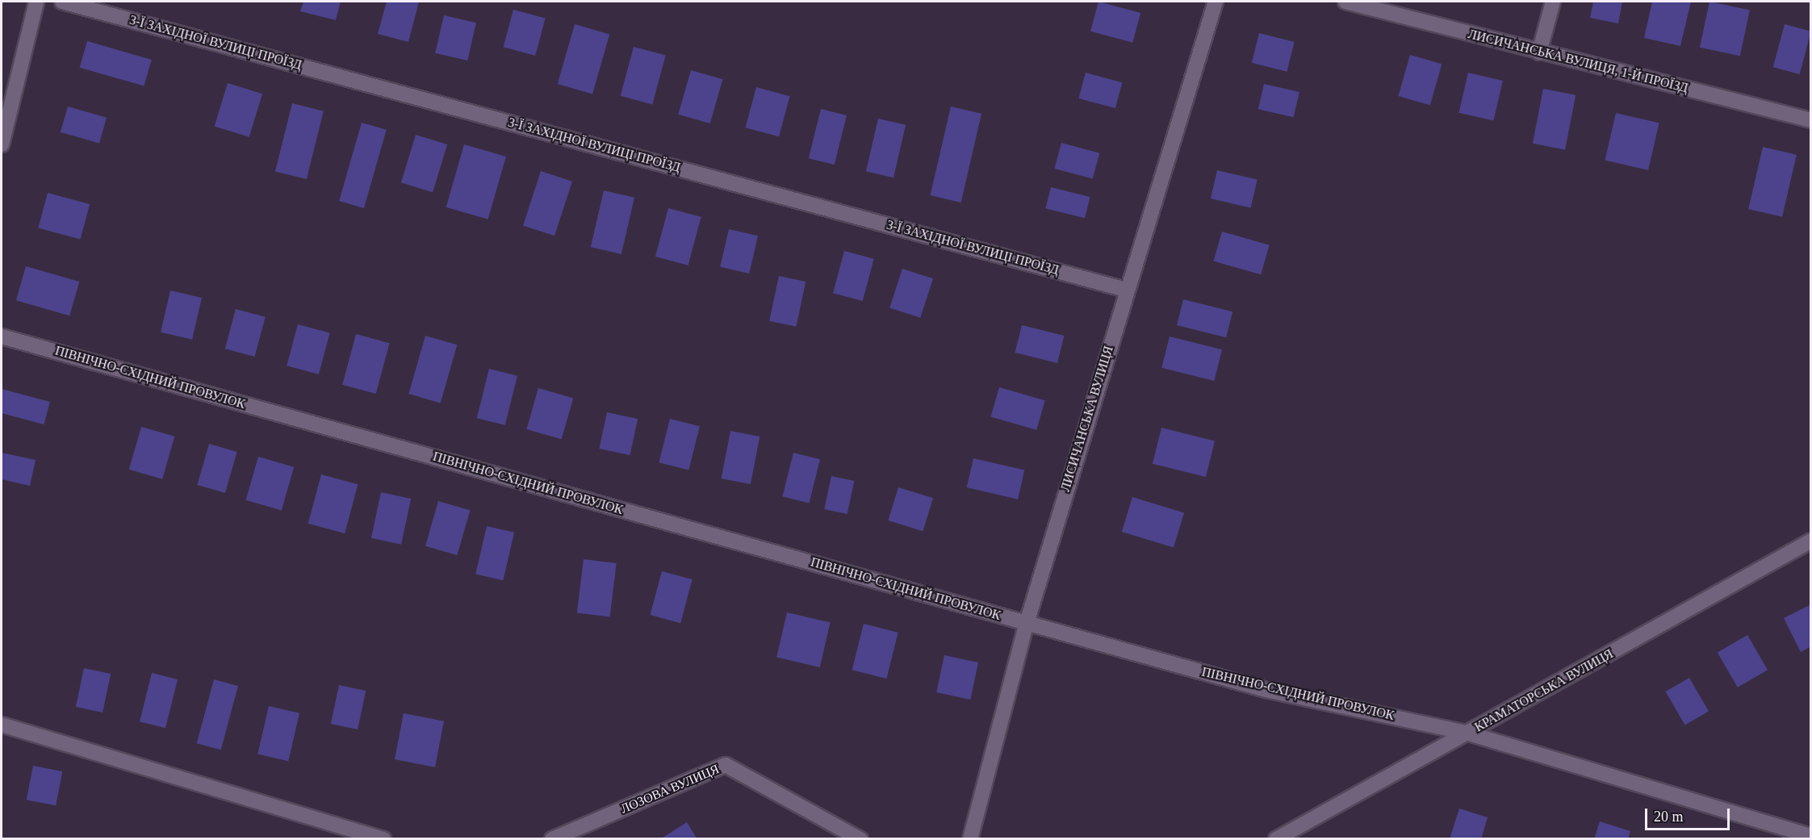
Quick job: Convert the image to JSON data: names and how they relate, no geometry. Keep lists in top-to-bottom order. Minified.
{"streets":{"street":["3-Ї ЗАХІДНОЇ ВУЛИЦІ ПРОЇЗД","ЛИСИЧАНСЬКА ВУЛИЦЯ, 1-Й ПРОЇЗД","ПІВНІЧНО-СХІДНИЙ ПРОВУЛОК","ЛИСИЧАНСЬКА ВУЛИЦЯ","КРАМАТОРСЬКА ВУЛИЦЯ","ЛОЗОВА ВУЛИЦЯ"]},"crossings":[["3-Ї ЗАХІДНОЇ ВУЛИЦІ ПРОЇЗД","ЛИСИЧАНСЬКА ВУЛИЦЯ"],["ПІВНІЧНО-СХІДНИЙ ПРОВУЛОК","ЛИСИЧАНСЬКА ВУЛИЦЯ"],["ПІВНІЧНО-СХІДНИЙ ПРОВУЛОК","КРАМАТОРСЬКА ВУЛИЦЯ"]],"scale_bar":"20 m"}
